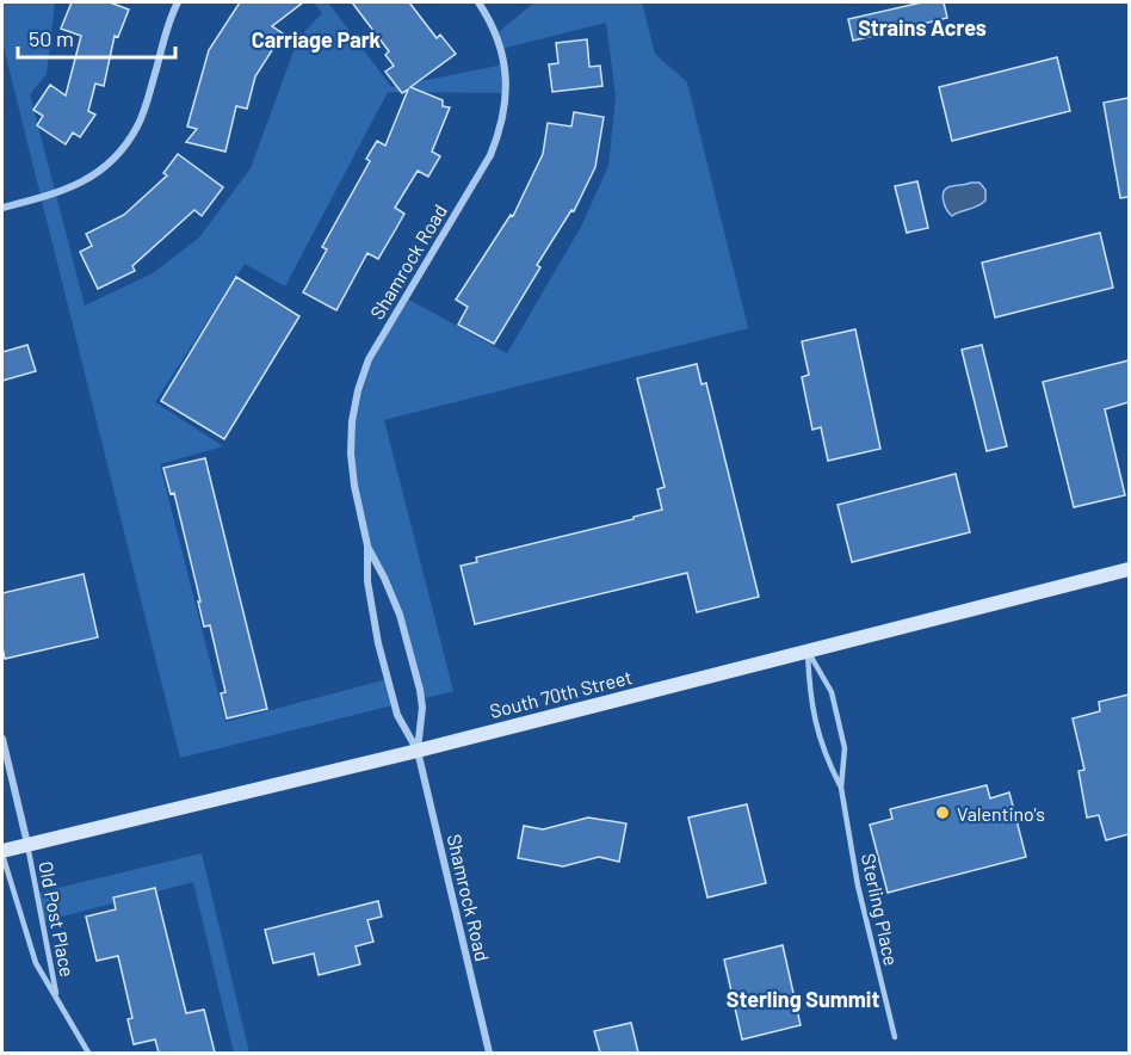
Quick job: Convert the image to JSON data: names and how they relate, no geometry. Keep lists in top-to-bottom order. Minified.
{"streets":{"main road":["South 70th Street"],"street":["Shamrock Road"],"lane":["Sterling Place","Old Post Place"]},"crossings":[["Shamrock Road","South 70th Street"],["South 70th Street","Sterling Place"],["South 70th Street","Old Post Place"]],"districts":["Strains Acres","Carriage Park","Sterling Summit"],"places":["Valentino's"],"scale_bar":"50 m"}
